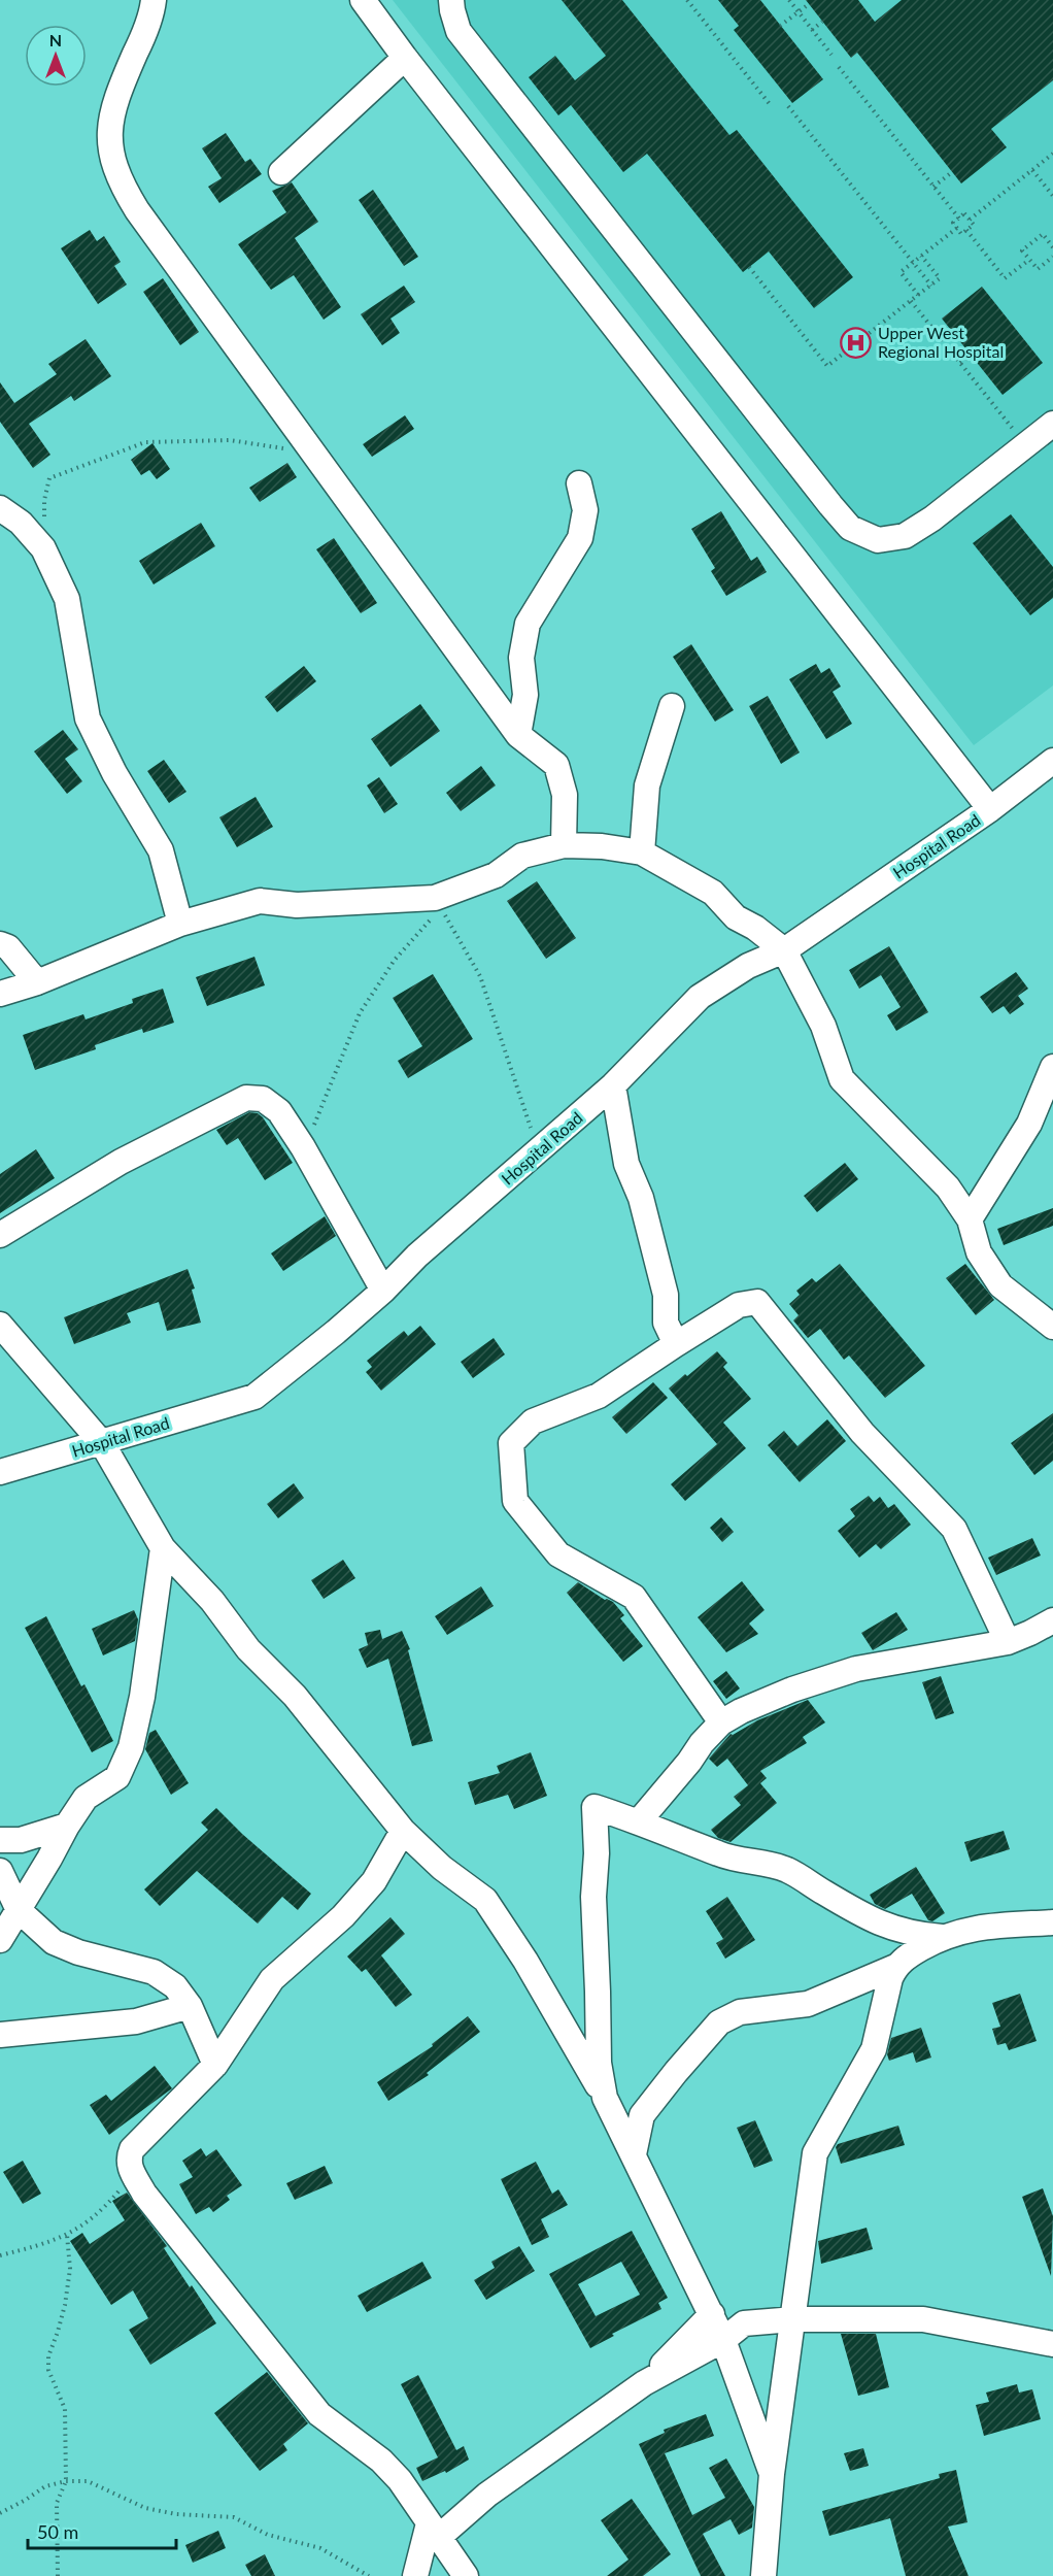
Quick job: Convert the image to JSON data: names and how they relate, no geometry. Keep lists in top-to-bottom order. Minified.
{"streets":{"street":["Hospital Road"]},"places":{"hospital":["Upper West Regional Hospital"]},"scale_bar":"50 m","north":"top"}
